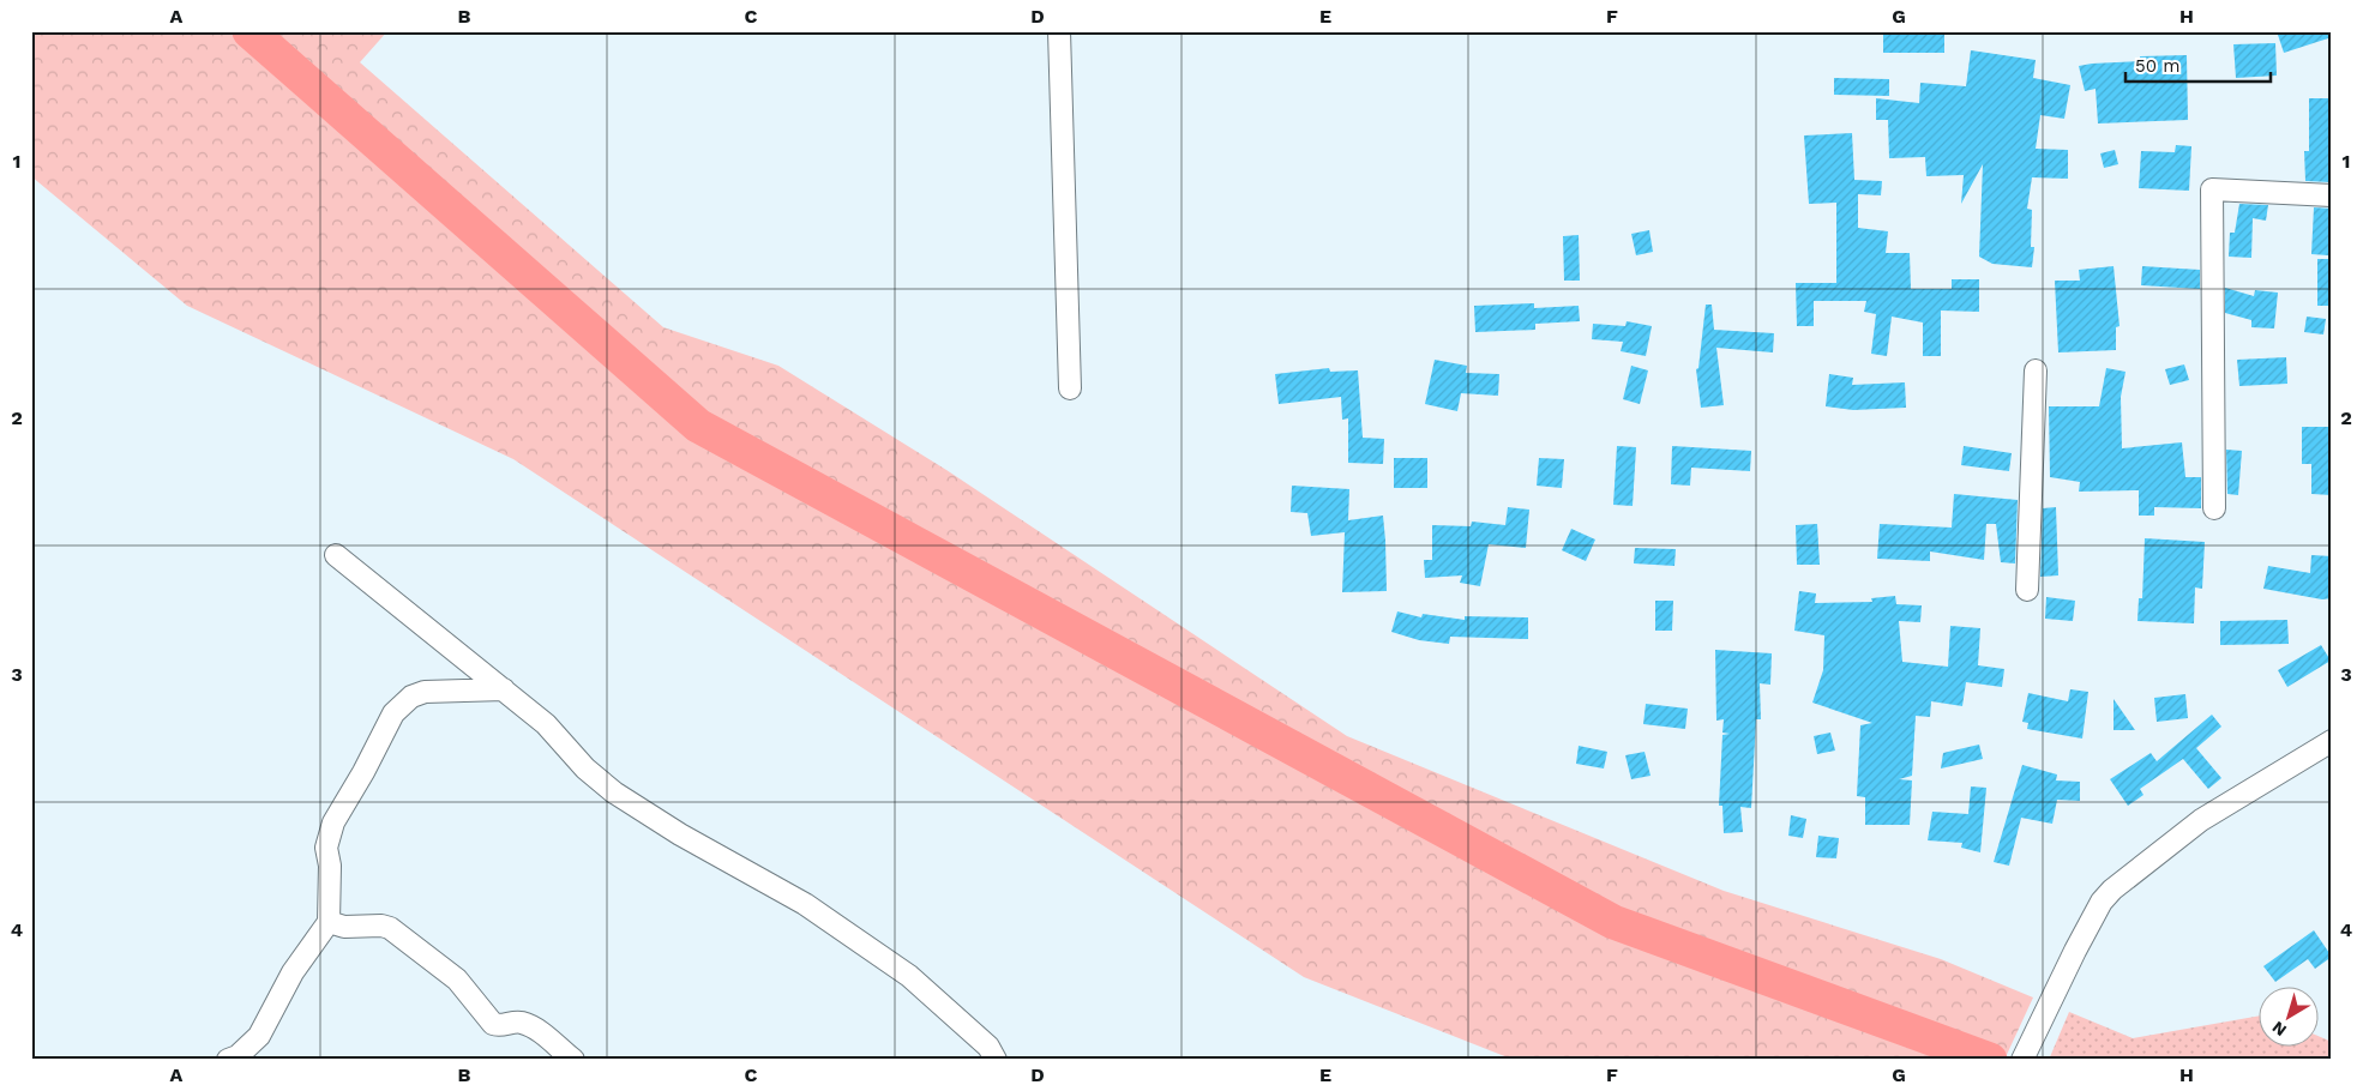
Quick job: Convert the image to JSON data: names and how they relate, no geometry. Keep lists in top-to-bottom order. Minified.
{"scale_bar":"50 m","north":"bottom left","grid":{"columns":["A","B","C","D","E","F","G","H"],"rows":["1","2","3","4"]}}
